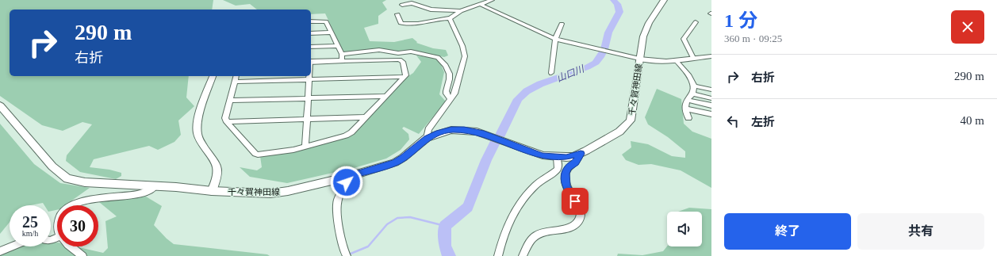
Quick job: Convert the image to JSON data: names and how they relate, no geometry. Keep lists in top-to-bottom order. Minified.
{"streets":{"main road":["千々賀神田線"]},"water":["山口川"],"page":{"heading":["1 分","360 m · 09:25"],"turn":["290 m","右折"],"list":[{"name":"右折","value":"290 m"},{"name":"左折","value":"40 m"}],"speed":"25 km/h","limit":"30","buttons":["終了","共有"]}}
